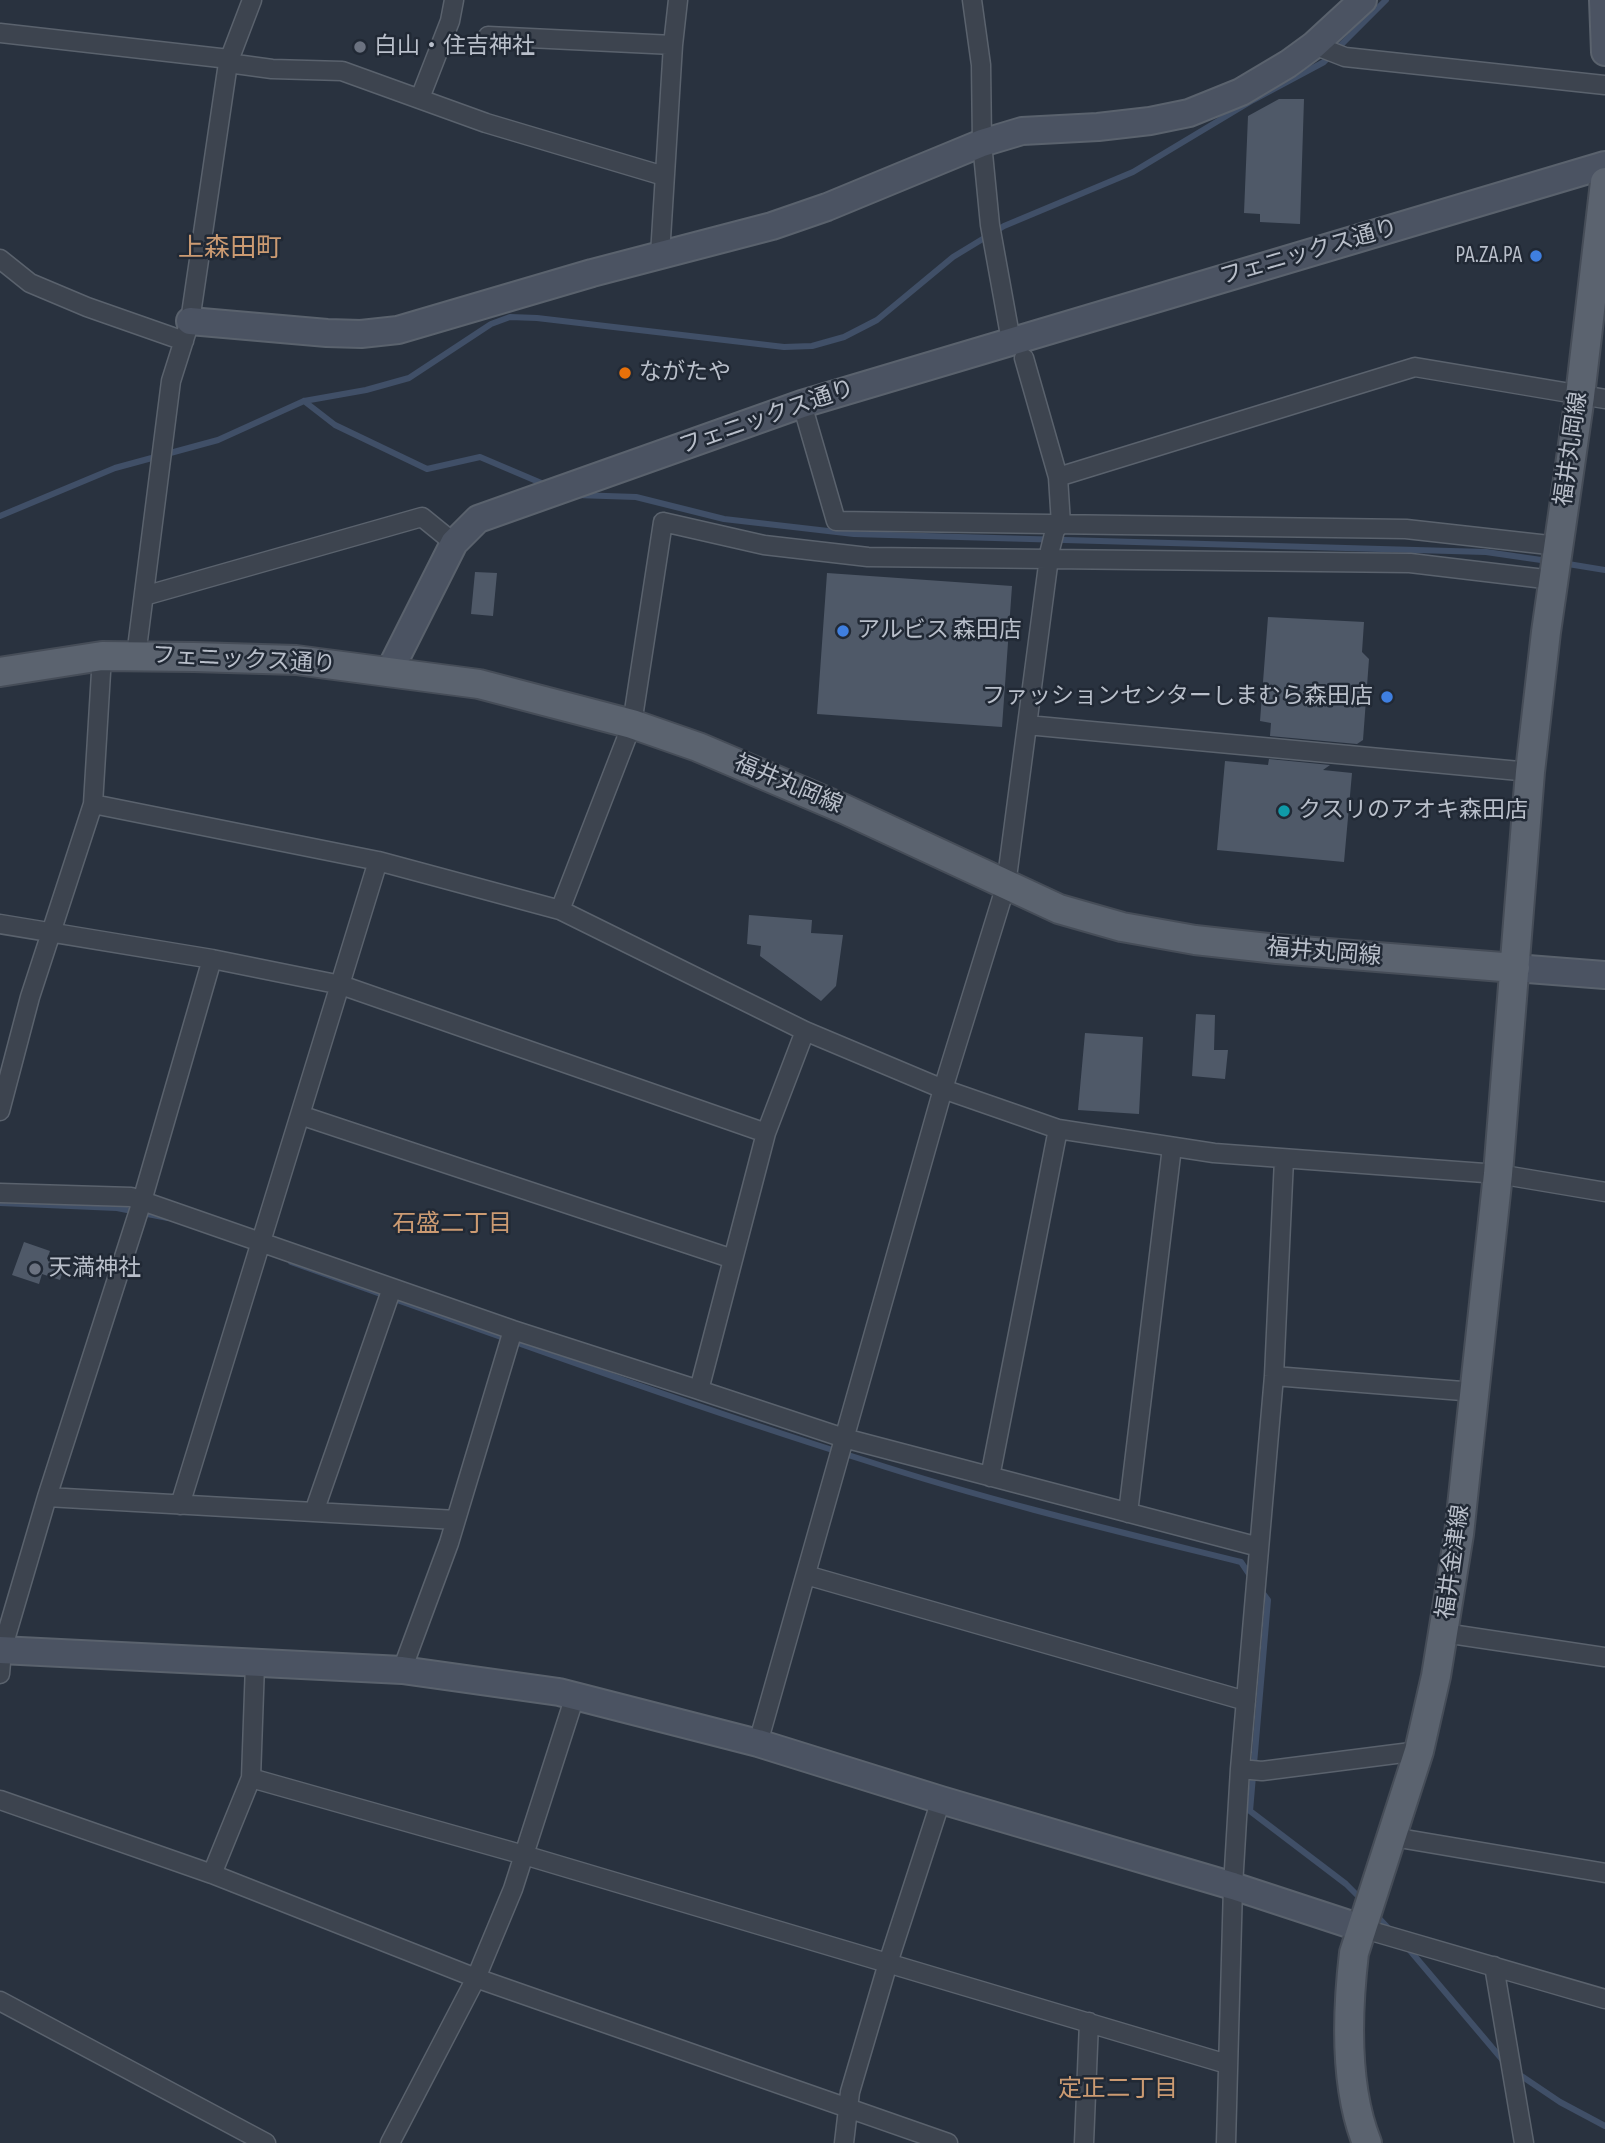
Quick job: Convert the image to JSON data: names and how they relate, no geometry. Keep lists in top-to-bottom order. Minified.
{"streets":{"main road":["フェニックス通り","福井丸岡線","福井金津線"]},"crossings":[["フェニックス通り","福井丸岡線"],["福井丸岡線","福井金津線"]],"districts":["上森田町","石盛二丁目","定正二丁目"],"places":["白山・住吉神社","PA.ZA.PA","ながたや","アルビス 森田店","ファッションセンターしまむら森田店","クスリのアオキ森田店","天満神社"]}
